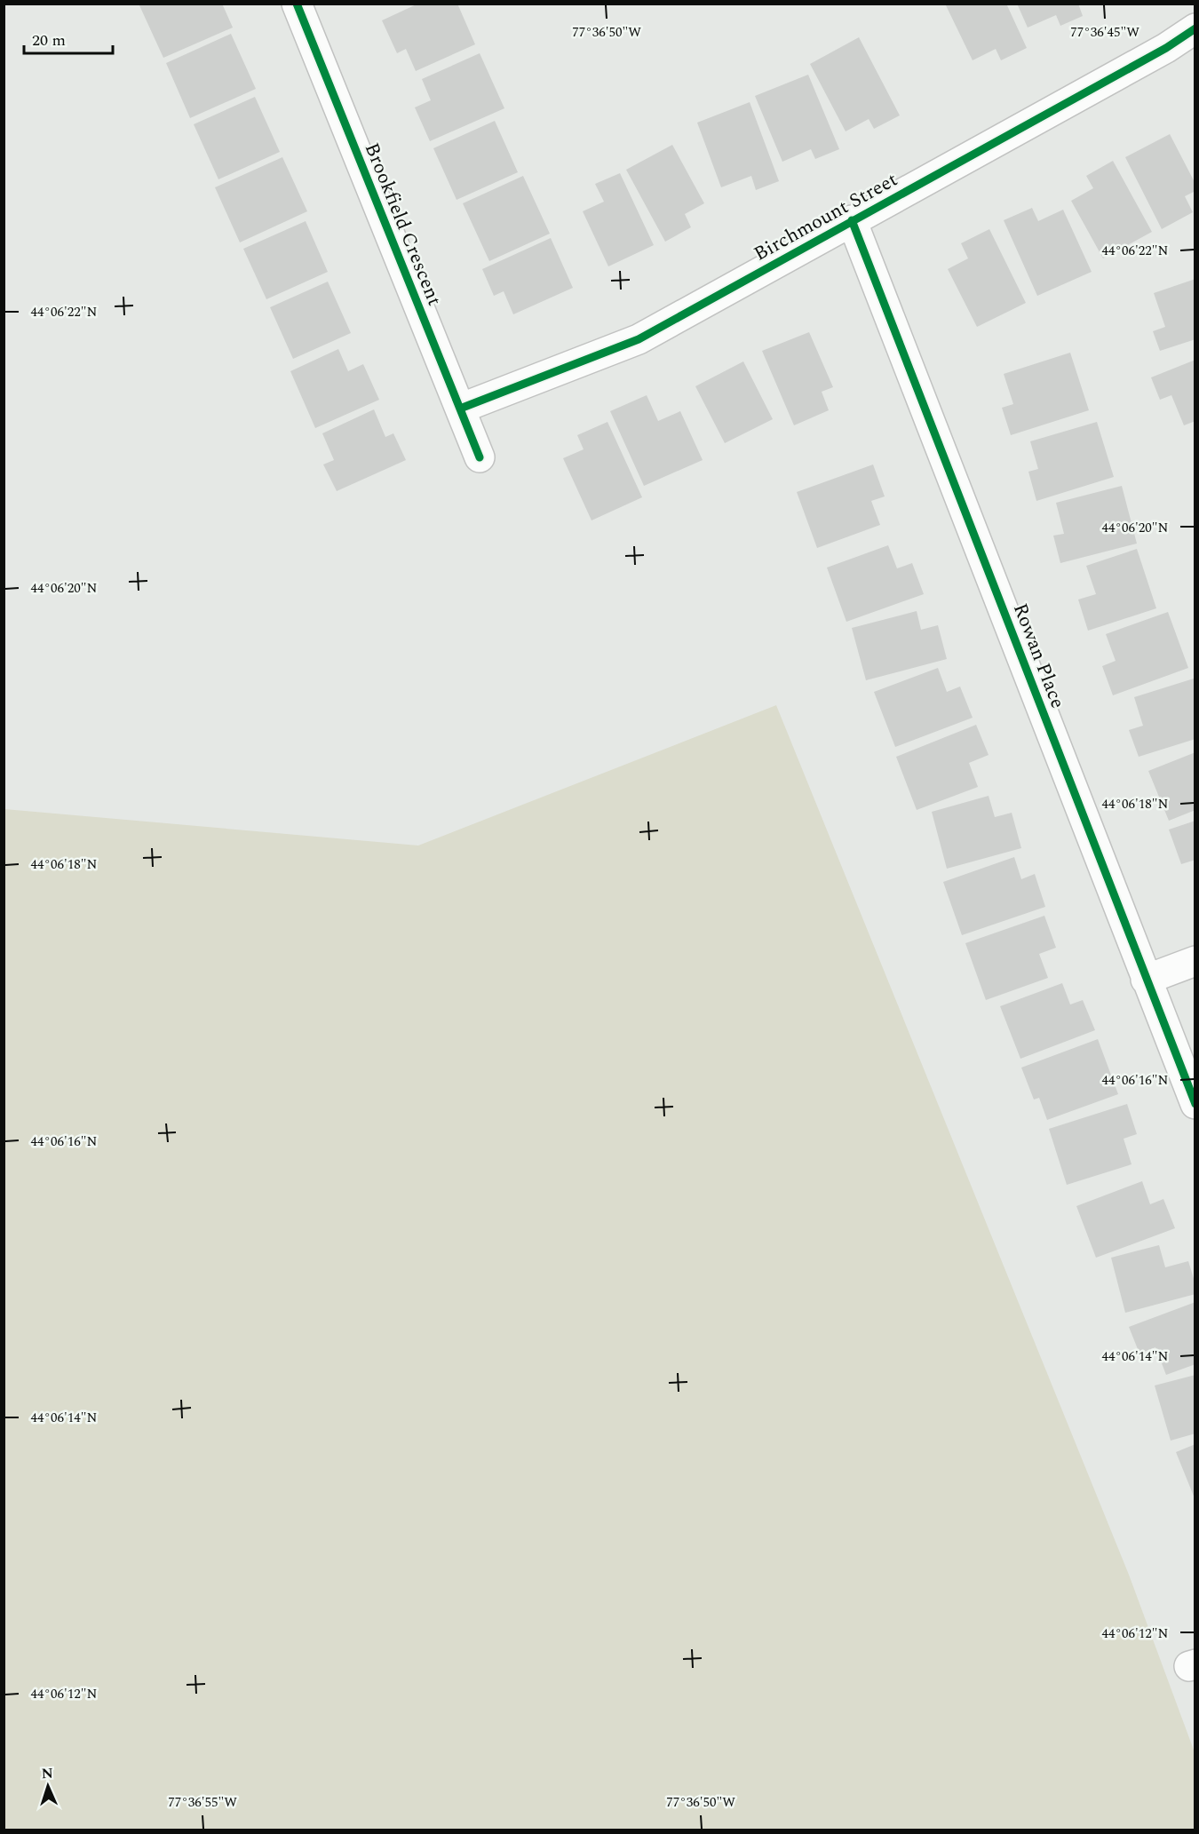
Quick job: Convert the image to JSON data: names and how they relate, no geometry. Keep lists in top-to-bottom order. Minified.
{"streets":{"street":["Birchmount Street","Brookfield Crescent","Rowan Place"]},"crossings":[["Birchmount Street","Brookfield Crescent"],["Birchmount Street","Rowan Place"]],"scale_bar":"20 m","north":"top","coordinates":["77°36'50\"W","77°36'45\"W","44°06'22\"N","44°06'20\"N","44°06'18\"N","44°06'16\"N","44°06'14\"N","44°06'12\"N","77°36'55\"W"]}
